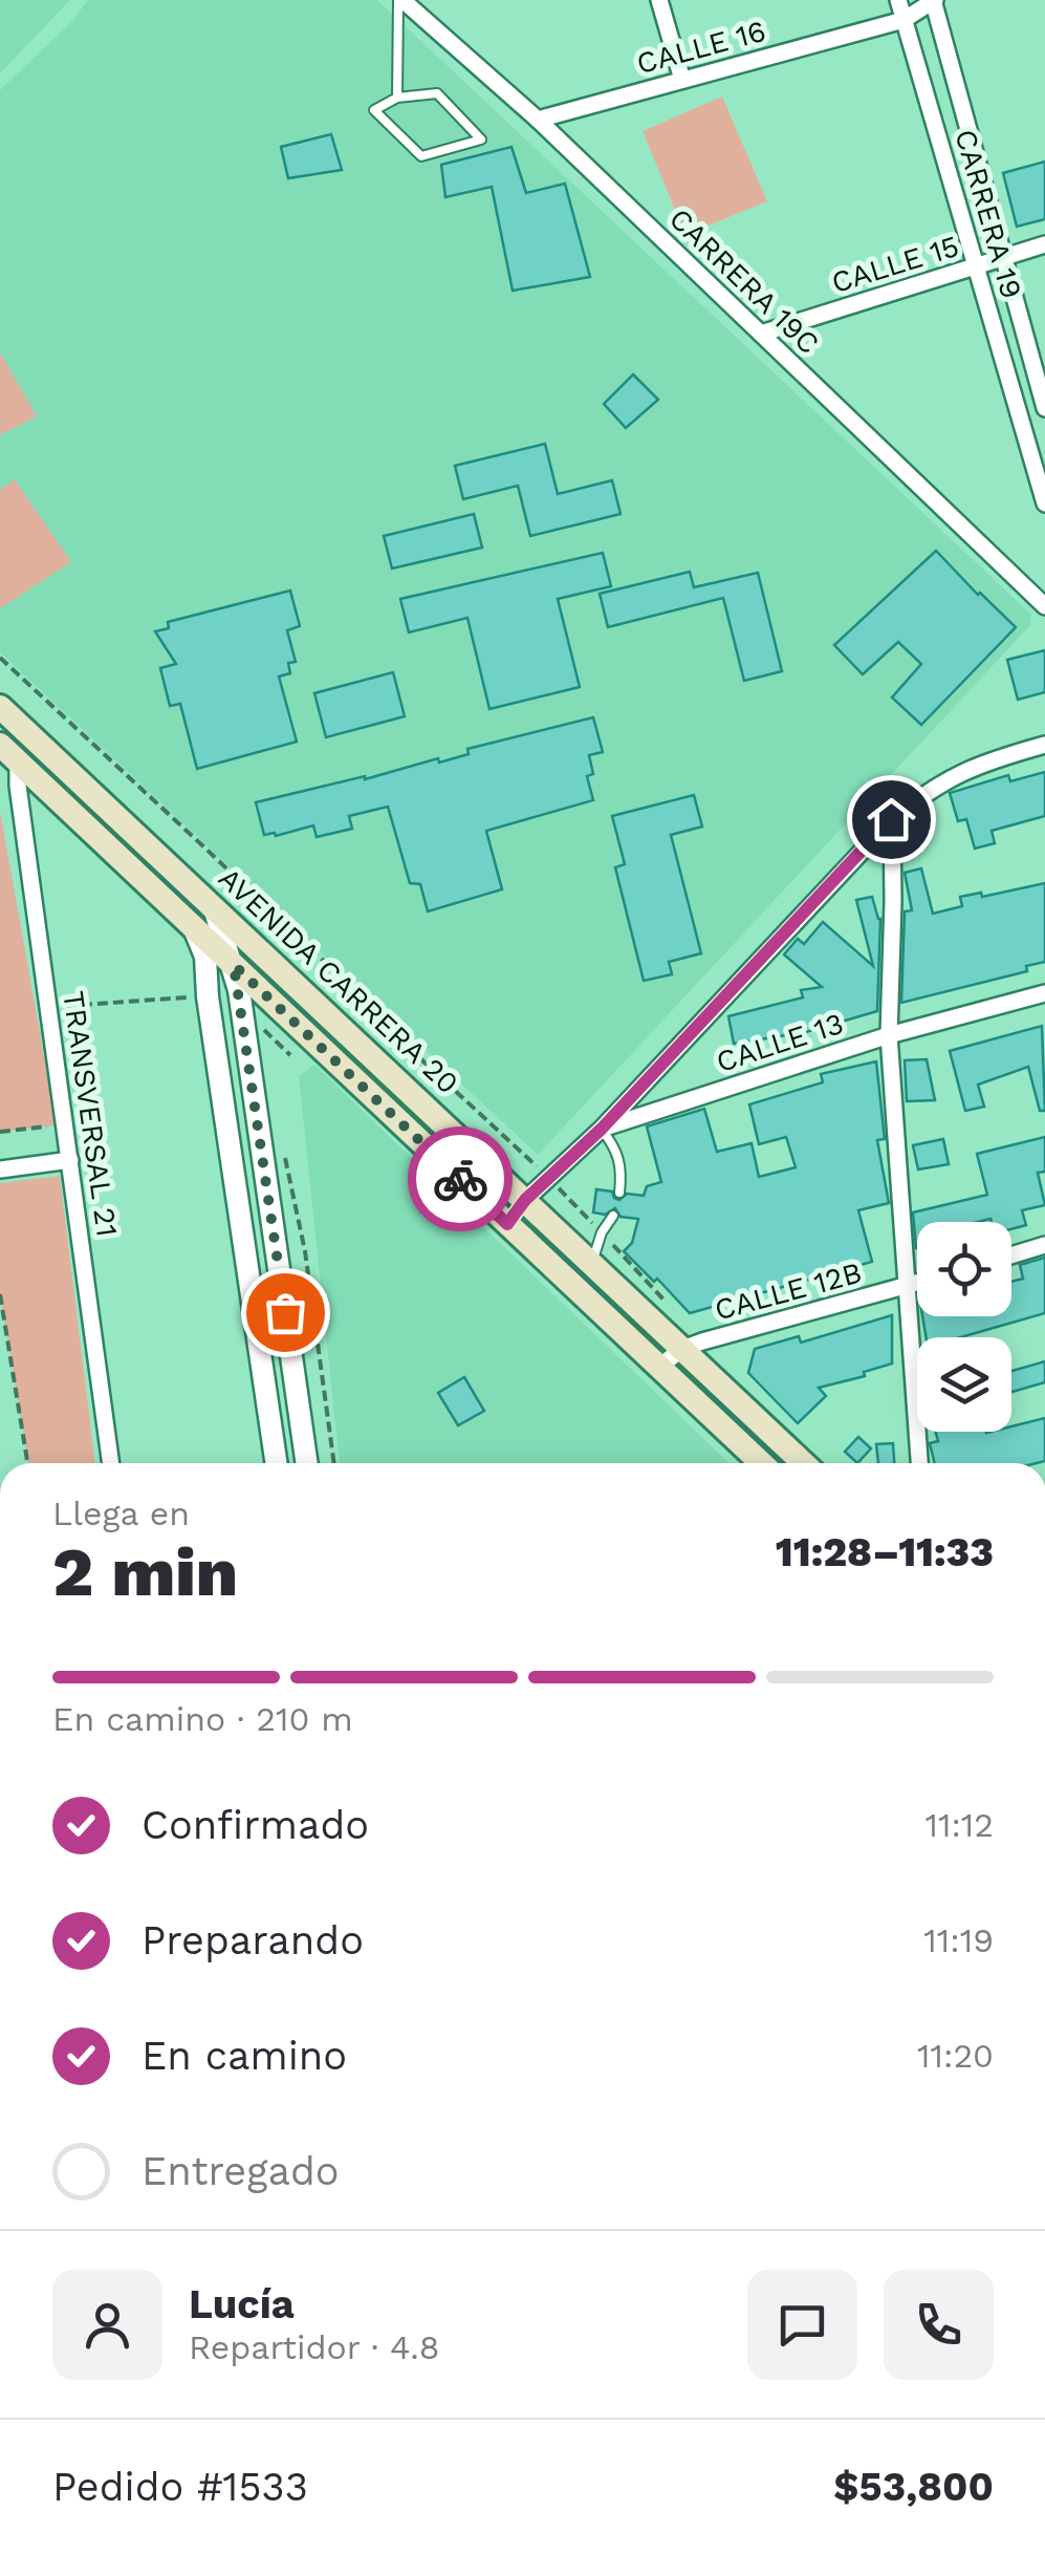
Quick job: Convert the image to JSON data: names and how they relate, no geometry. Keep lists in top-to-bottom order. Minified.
{"streets":{"main road":["AVENIDA CARRERA 20"],"street":["CALLE 16","CARRERA 19","CALLE 15","CARRERA 19C","CALLE 13","TRANSVERSAL 21","CALLE 12B"]},"crossings":[["CALLE 16","CARRERA 19"],["CALLE 16","CARRERA 19C"],["CARRERA 19","CALLE 15"],["CALLE 15","CARRERA 19C"],["AVENIDA CARRERA 20","CALLE 13"],["AVENIDA CARRERA 20","TRANSVERSAL 21"],["AVENIDA CARRERA 20","CALLE 12B"]],"page":{"heading":["2 min","Llega en","11:28–11:33"],"panel":["Lucía","Repartidor · 4.8","Pedido #1533","$53,800"],"bar":"En camino · 210 m","list":[["Confirmado","11:12"],["Preparando","11:19"],["En camino","11:20"],"Entregado"]}}
